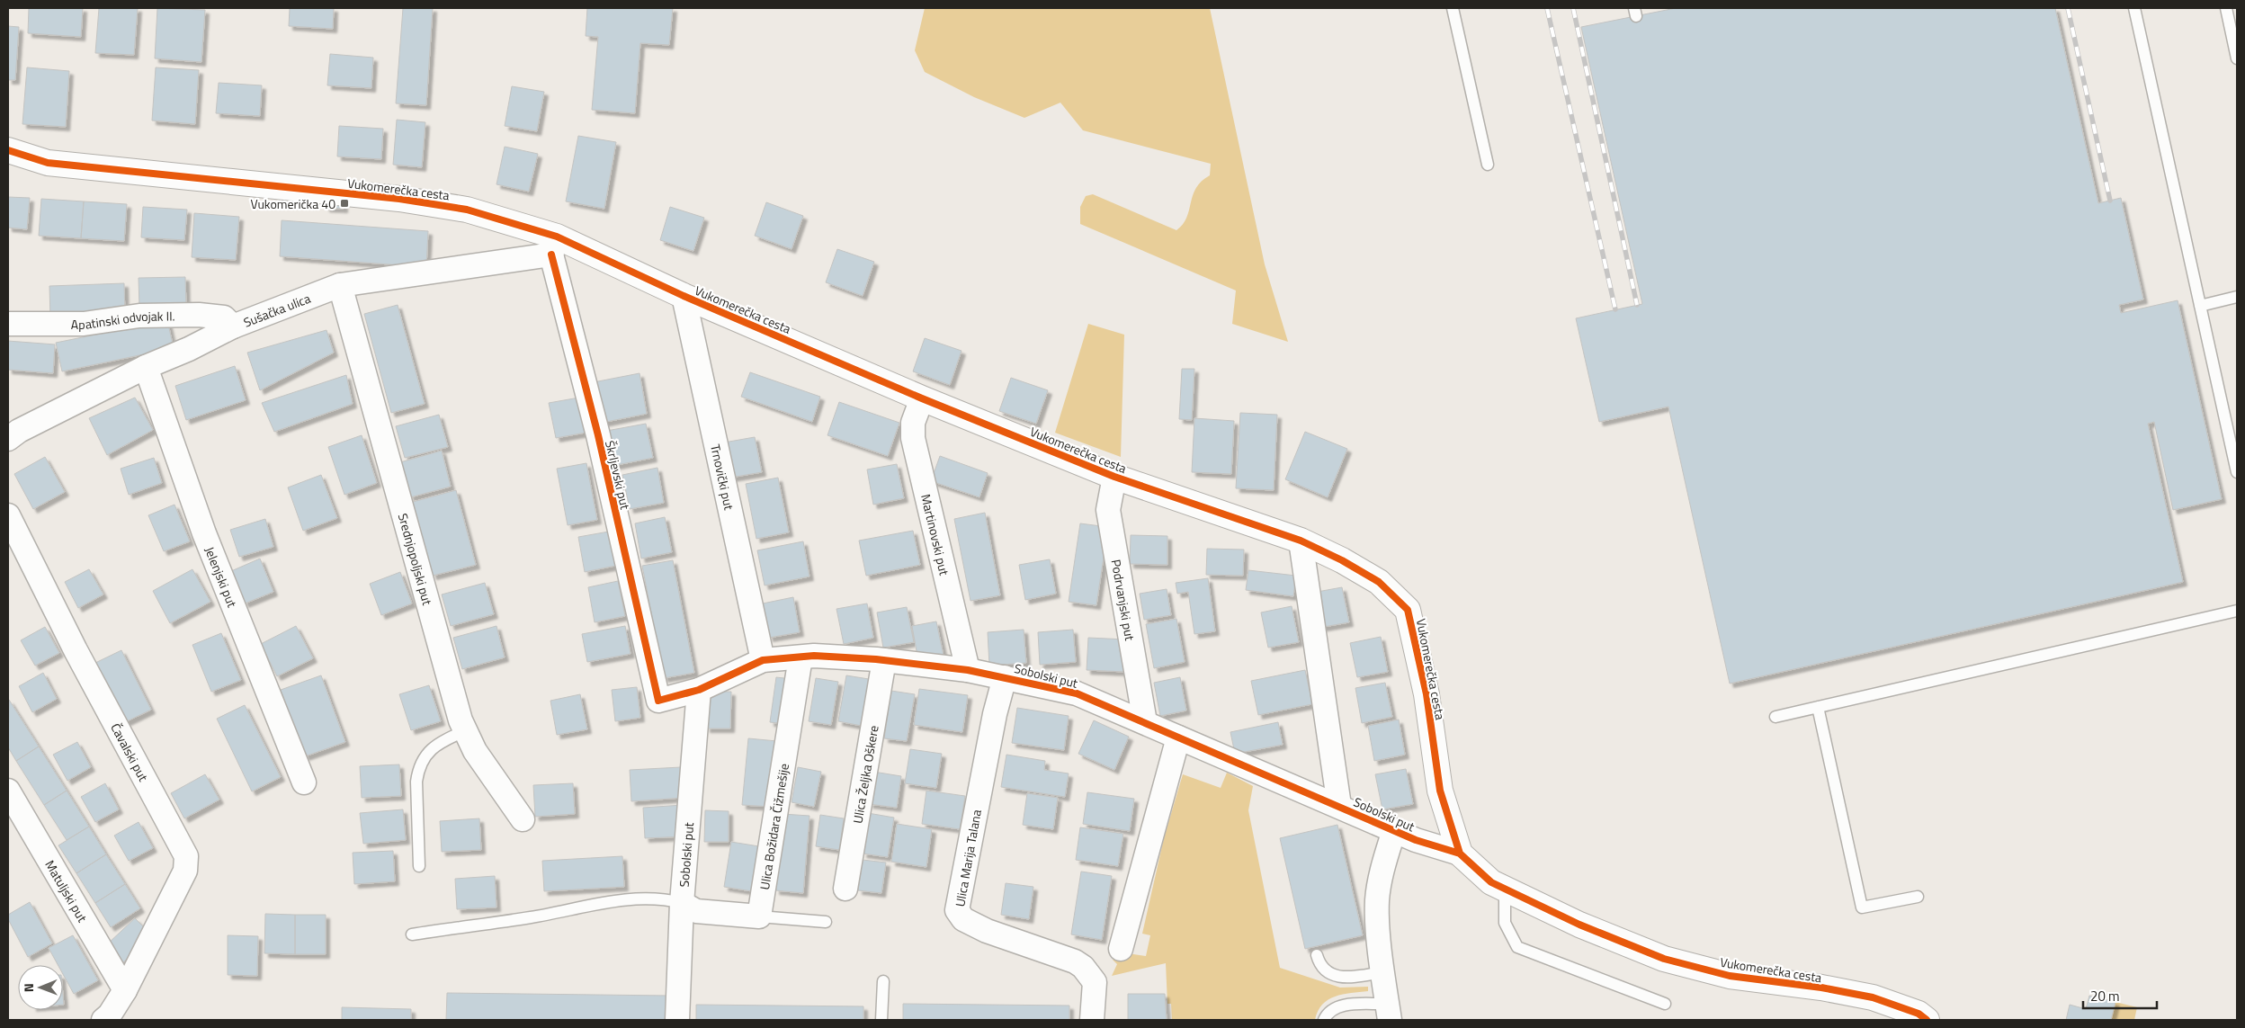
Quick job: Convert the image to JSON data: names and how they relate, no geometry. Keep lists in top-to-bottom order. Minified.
{"streets":{"street":["Vukomerečka cesta","Sušačka ulica","Apatinski odvojak II.","Škrljevski put","Trnovički put","Martinovski put","Srednjopoljski put","Jelenjski put","Podrvanjski put","Sobolski put","Čavalski put","Ulica Željka Oškere","Ulica Božidara Čižmešije","Ulica Marija Talana","Matuljski put"]},"crossings":[["Vukomerečka cesta","Sušačka ulica"],["Vukomerečka cesta","Škrljevski put"],["Vukomerečka cesta","Trnovički put"],["Vukomerečka cesta","Martinovski put"],["Vukomerečka cesta","Podrvanjski put"],["Vukomerečka cesta","Sobolski put"],["Sušačka ulica","Apatinski odvojak II."],["Sušačka ulica","Škrljevski put"],["Sušačka ulica","Srednjopoljski put"],["Sušačka ulica","Jelenjski put"],["Škrljevski put","Sobolski put"],["Trnovički put","Sobolski put"],["Martinovski put","Sobolski put"],["Podrvanjski put","Sobolski put"],["Sobolski put","Ulica Željka Oškere"],["Sobolski put","Ulica Božidara Čižmešije"],["Sobolski put","Ulica Marija Talana"],["Čavalski put","Matuljski put"]],"places":{"transit":["Vukomerička 40"]},"scale_bar":"20 m","north":"left"}
